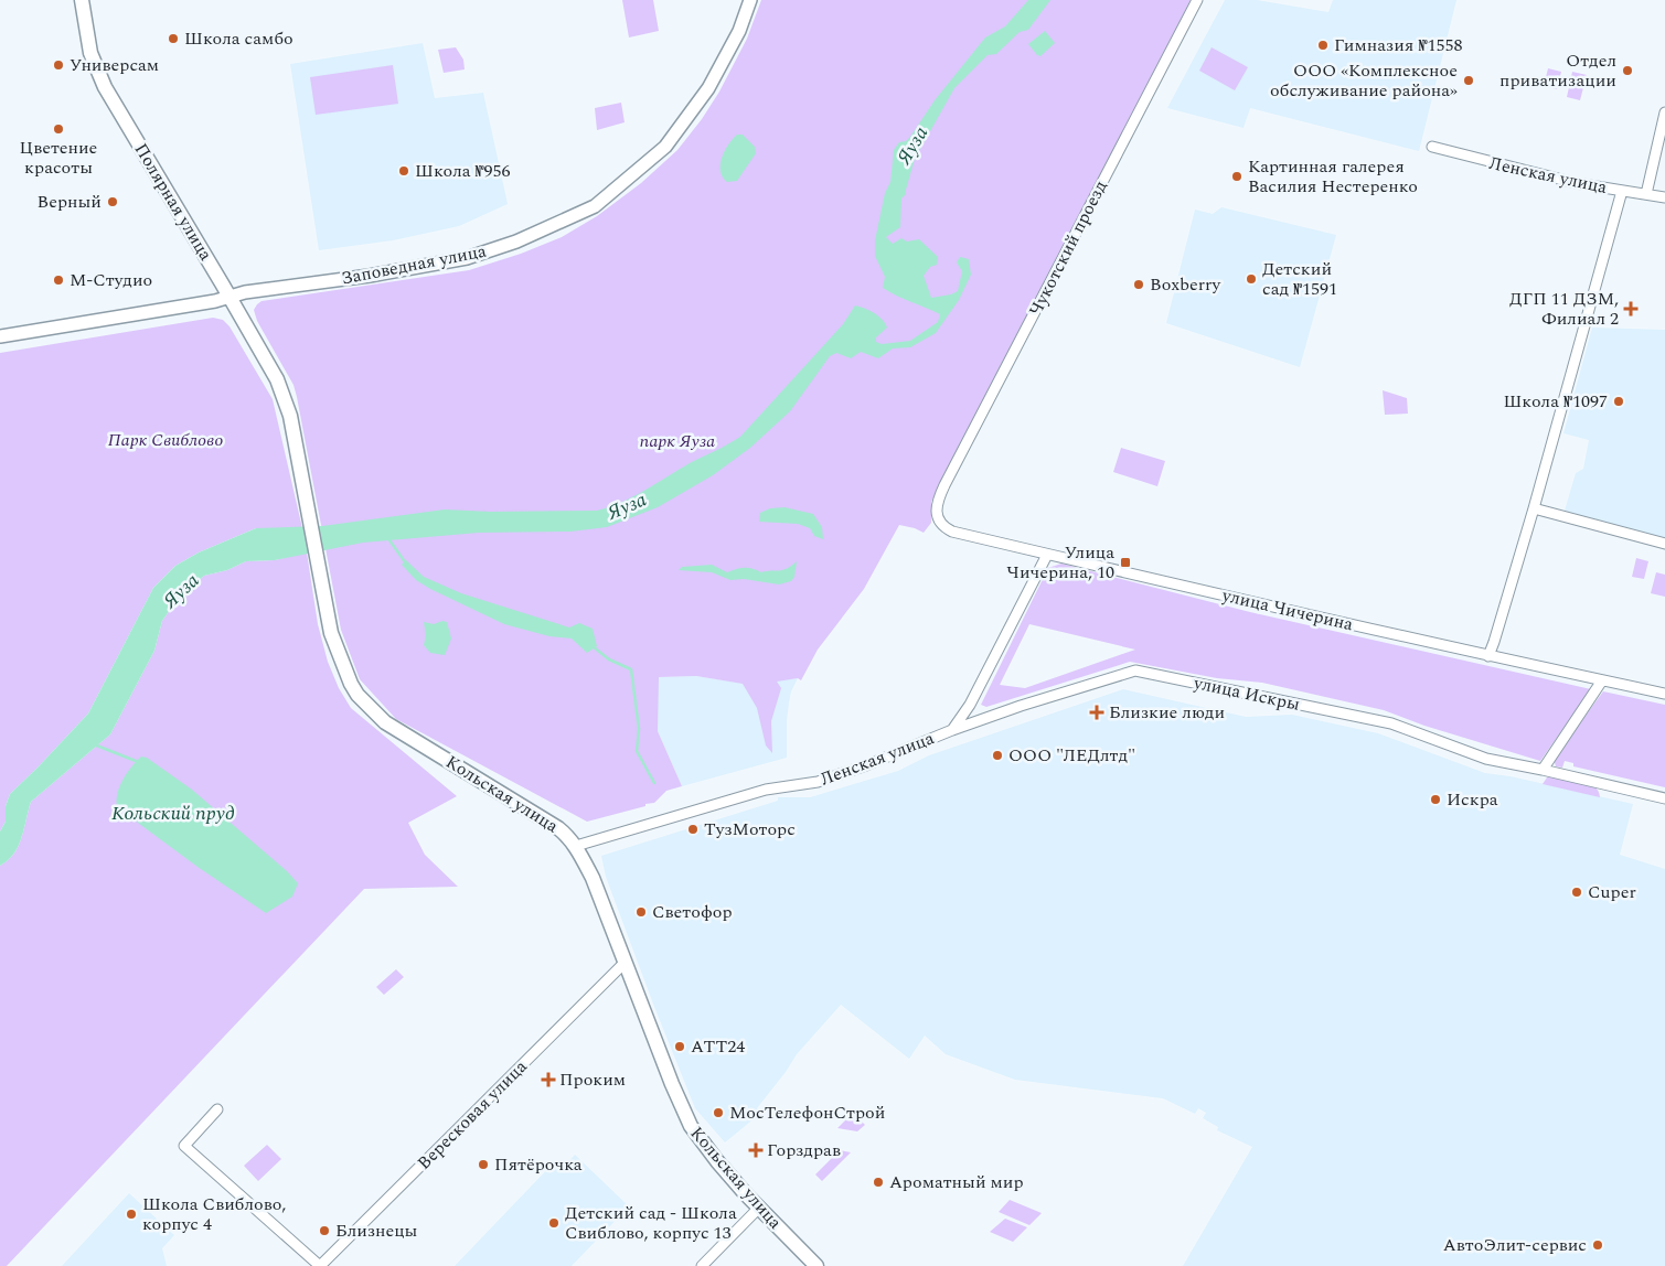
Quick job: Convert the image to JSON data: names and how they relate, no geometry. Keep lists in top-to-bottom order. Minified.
{"streets":{"main road":["Полярная улица","Кольская улица"],"street":["Ленская улица","Чукотский проезд","Заповедная улица","улица Чичерина","улица Искры","Вересковая улица"]},"crossings":[["Ленская улица","улица Чичерина"],["Ленская улица","улица Искры"],["Ленская улица","Кольская улица"],["Полярная улица","Заповедная улица"],["Полярная улица","Кольская улица"],["Чукотский проезд","улица Чичерина"],["Кольская улица","Вересковая улица"]],"water":["Яуза","Кольский пруд"],"parks":["Парк Свиблово","парк Яуза"],"places":{"other":["Школа самбо","Гимназия №1558","Универсам","Отдел приватизации","ООО «Комплексное обслуживание района»","Цветение красоты","Школа №956","Картинная галерея Василия Нестеренко","Верный","Детский сад №1591","М-Студио","Boxberry","Школа №1097","ООО \"ЛЕДлтд\"","Искра","ТузМоторс","Cuper","Светофор","АТТ24","МосТелефонСтрой","Пятёрочка","Ароматный мир","Школа Свиблово, корпус 4","Детский сад - Школа Свиблово, корпус 13","Близнецы","АвтоЭлит-сервис"],"health":["ДГП 11 ДЗМ, Филиал 2","Близкие люди","Проким","Горздрав"],"transit":["Улица Чичерина, 10"]}}
